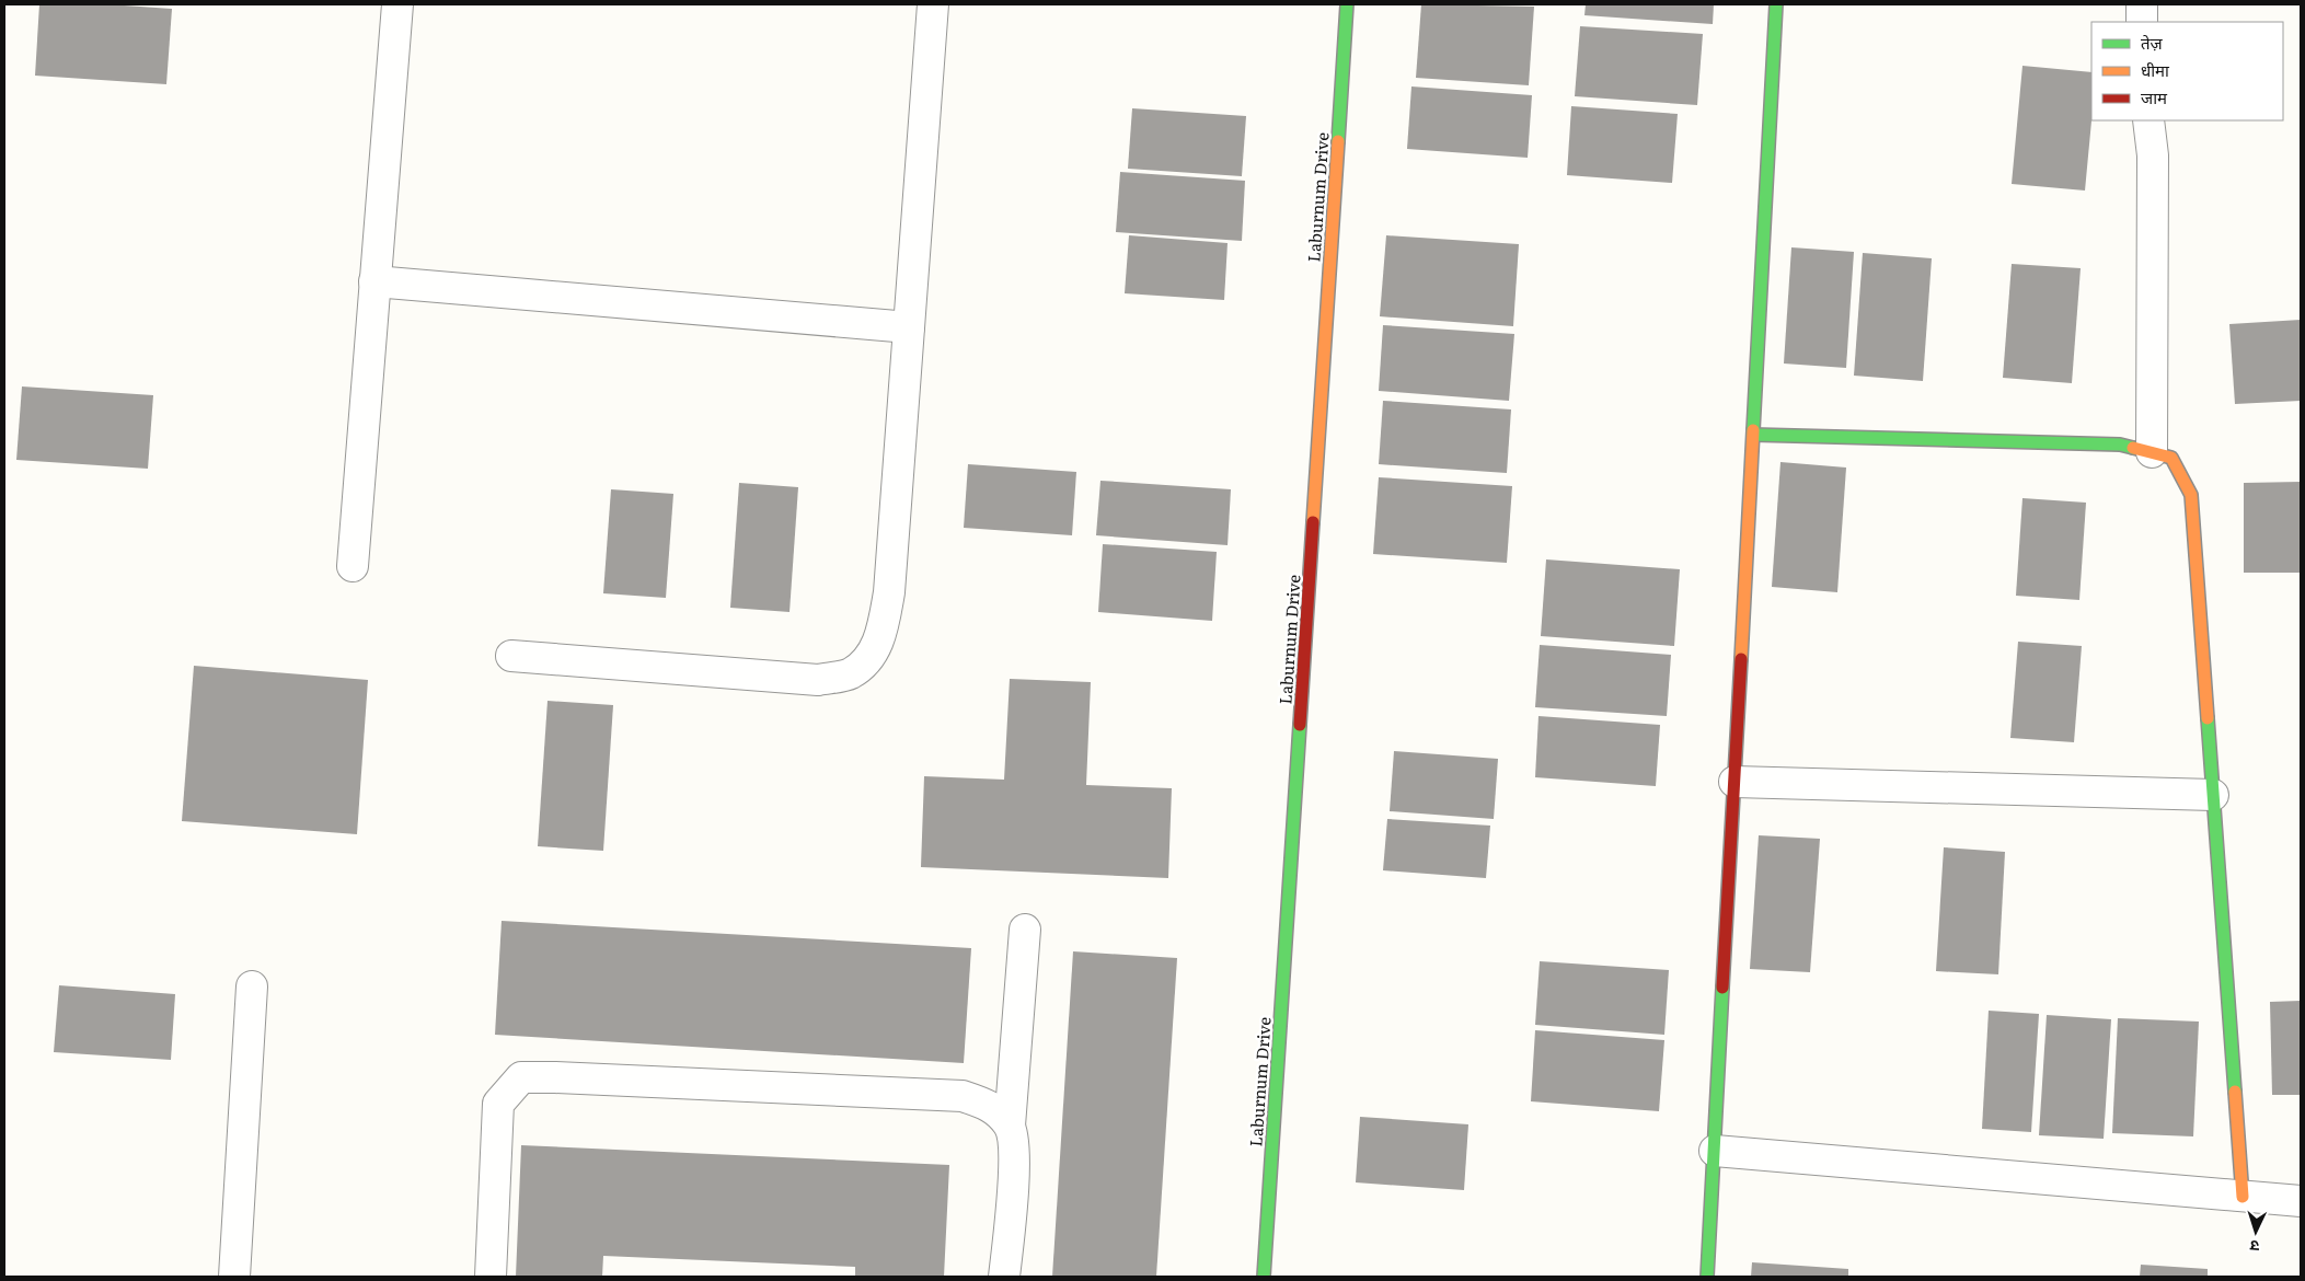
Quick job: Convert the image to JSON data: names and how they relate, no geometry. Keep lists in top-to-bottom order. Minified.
{"streets":{"street":["Laburnum Drive"]},"legend":["तेज़","धीमा","जाम"],"north":"bottom"}
